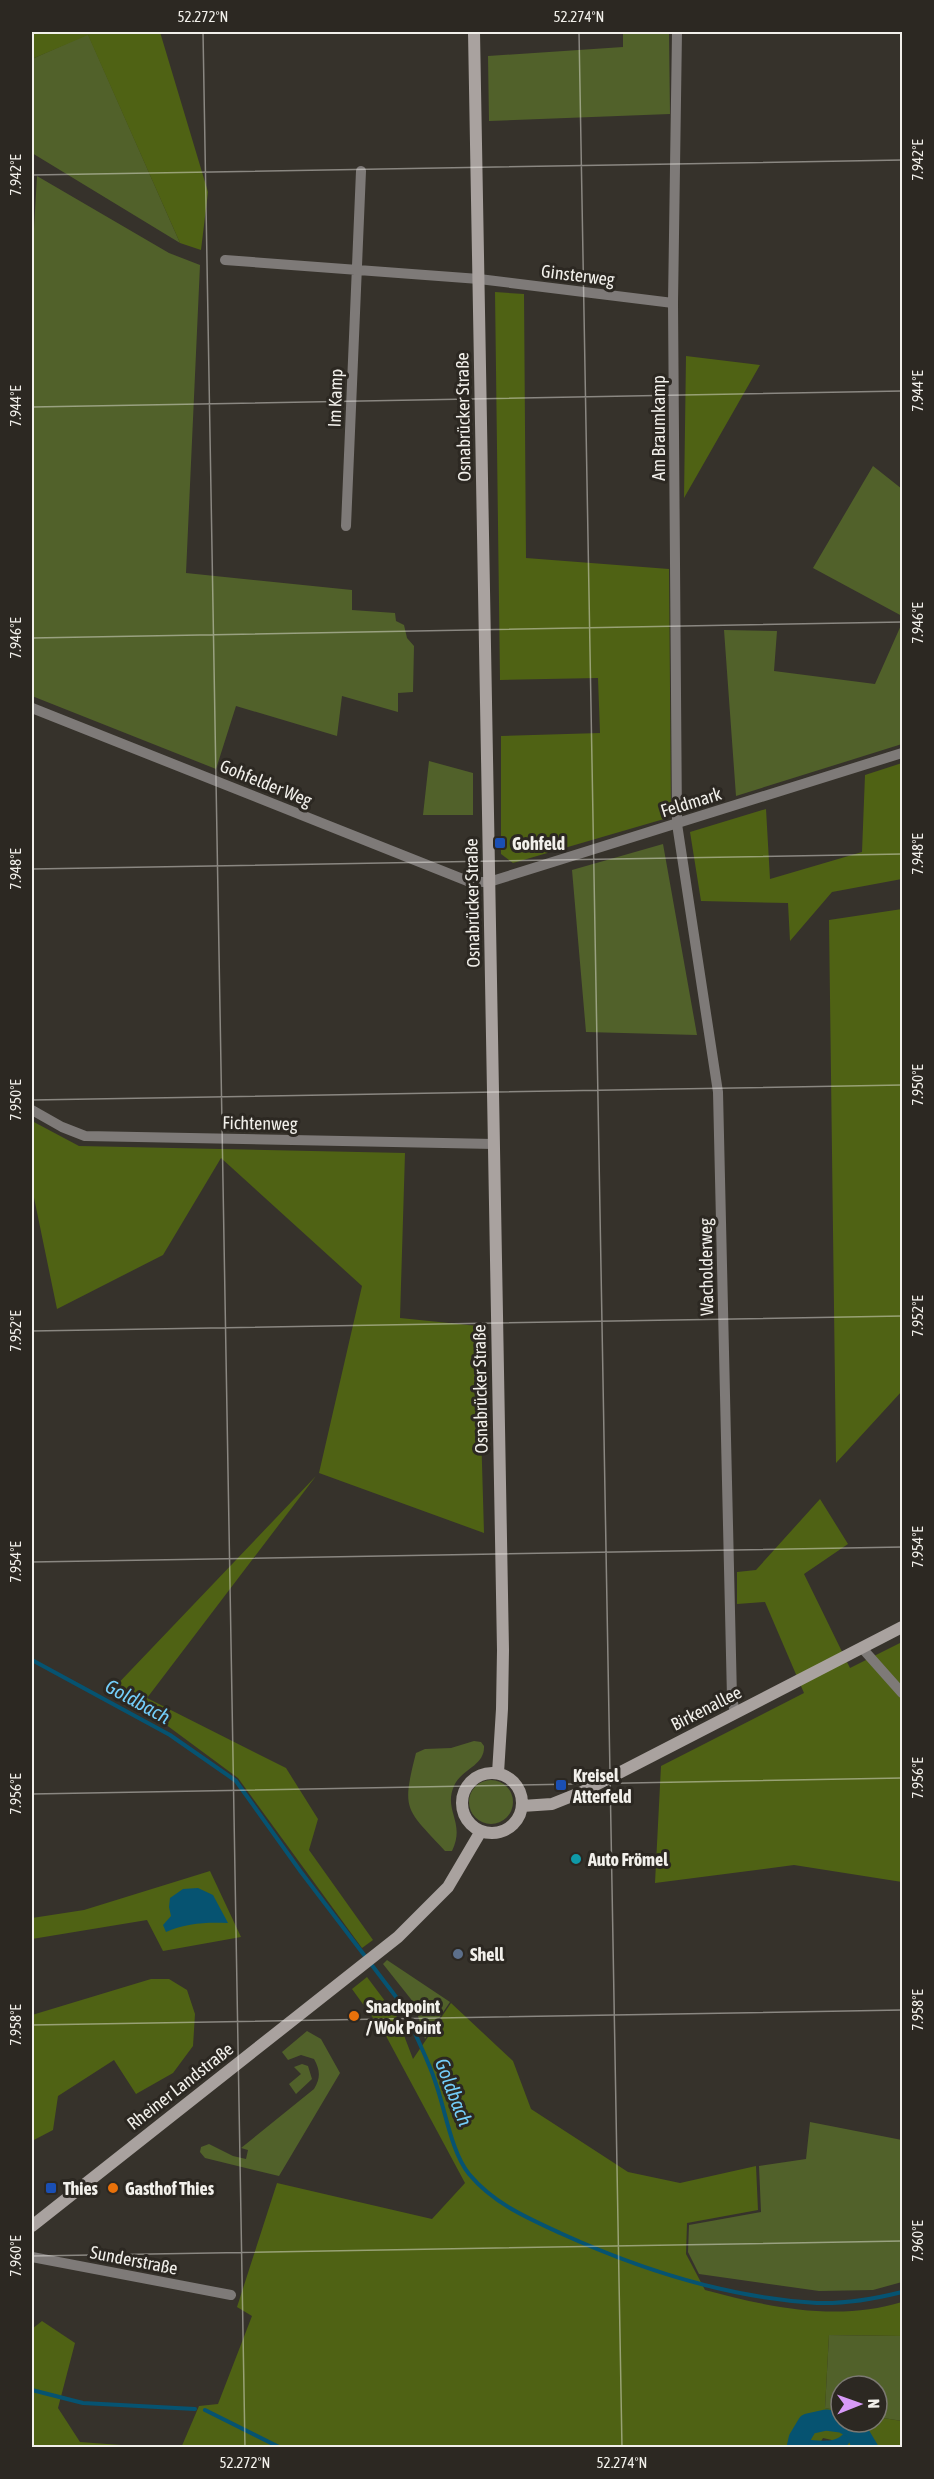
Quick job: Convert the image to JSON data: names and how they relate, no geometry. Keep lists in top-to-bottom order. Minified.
{"streets":{"main road":["Osnabrücker Straße","Birkenallee","Rheiner Landstraße"],"street":["Ginsterweg","Im Kamp","Am Braumkamp","Gohfelder Weg","Feldmark","Fichtenweg","Wacholderweg","Sunderstraße"]},"crossings":[["Ginsterweg","Osnabrücker Straße"],["Ginsterweg","Am Braumkamp"],["Osnabrücker Straße","Gohfelder Weg"],["Osnabrücker Straße","Feldmark"],["Osnabrücker Straße","Fichtenweg"],["Osnabrücker Straße","Birkenallee"],["Osnabrücker Straße","Rheiner Landstraße"],["Am Braumkamp","Feldmark"],["Am Braumkamp","Wacholderweg"],["Gohfelder Weg","Feldmark"],["Feldmark","Wacholderweg"],["Wacholderweg","Birkenallee"],["Birkenallee","Rheiner Landstraße"]],"water":["Goldbach"],"places":{"transit":["Gohfeld","Kreisel Atterfeld","Thies"],"other":["Auto Frömel","Shell","Snackpoint / Wok Point","Gasthof Thies"]},"north":"right","coordinates":["52.272°N","52.274°N","7.942°E","7.944°E","7.946°E","7.948°E","7.950°E","7.952°E","7.954°E","7.956°E","7.958°E","7.960°E"]}
